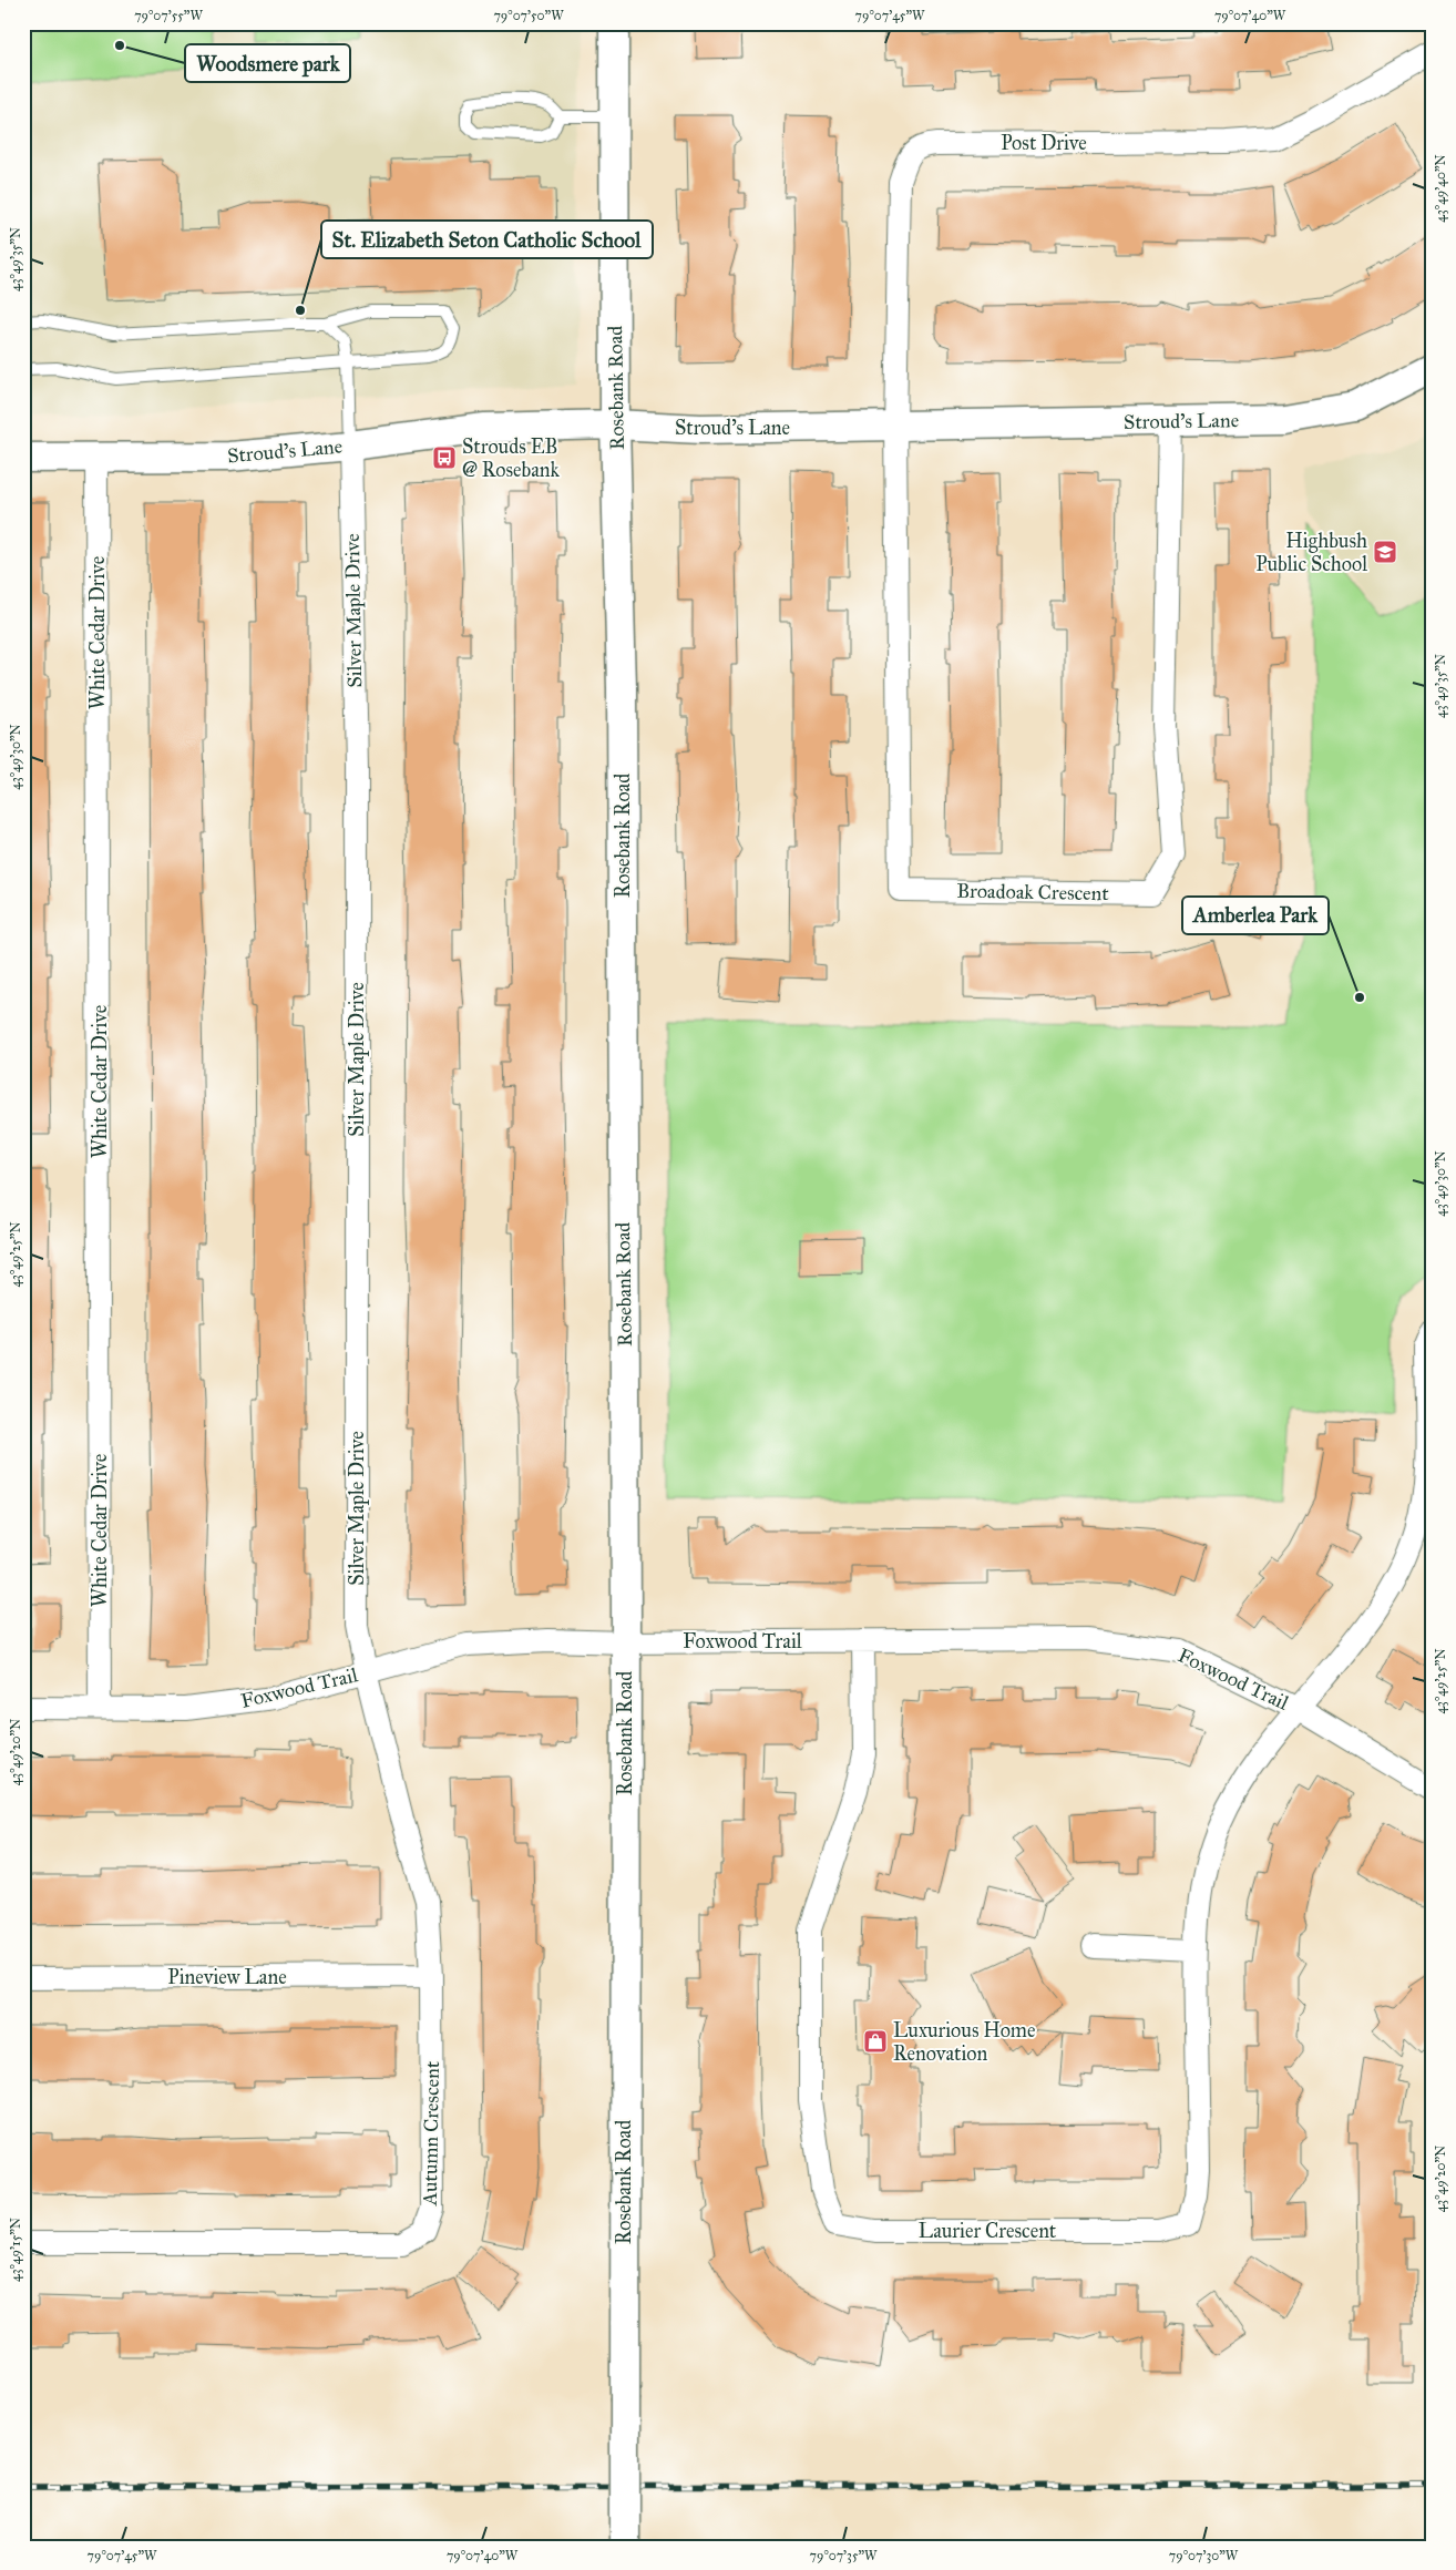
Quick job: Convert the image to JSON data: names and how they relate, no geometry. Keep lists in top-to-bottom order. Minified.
{"streets":{"street":["Post Drive","Rosebank Road","Stroud's Lane","Silver Maple Drive","White Cedar Drive","Broadoak Crescent","Foxwood Trail","Pineview Lane","Autumn Crescent","Laurier Crescent"]},"crossings":[["Post Drive","Stroud's Lane"],["Post Drive","Broadoak Crescent"],["Rosebank Road","Stroud's Lane"],["Rosebank Road","Foxwood Trail"],["Stroud's Lane","Silver Maple Drive"],["Stroud's Lane","White Cedar Drive"],["Stroud's Lane","Broadoak Crescent"],["Silver Maple Drive","Foxwood Trail"],["Silver Maple Drive","Autumn Crescent"],["White Cedar Drive","Foxwood Trail"],["Foxwood Trail","Autumn Crescent"],["Foxwood Trail","Laurier Crescent"],["Pineview Lane","Autumn Crescent"]],"places":{"other":["Woodsmere park","St. Elizabeth Seton Catholic School","Amberlea Park"],"bus stop":["Strouds EB @ Rosebank"],"school or university":["Highbush Public School"],"shop":["Luxurious Home Renovation"]},"coordinates":["79°07'55\"W","79°07'50\"W","79°07'45\"W","79°07'40\"W","43°49'40\"N","43°49'35\"N","43°49'30\"N","43°49'25\"N","43°49'20\"N","43°49'15\"N","79°07'35\"W","79°07'30\"W"]}
